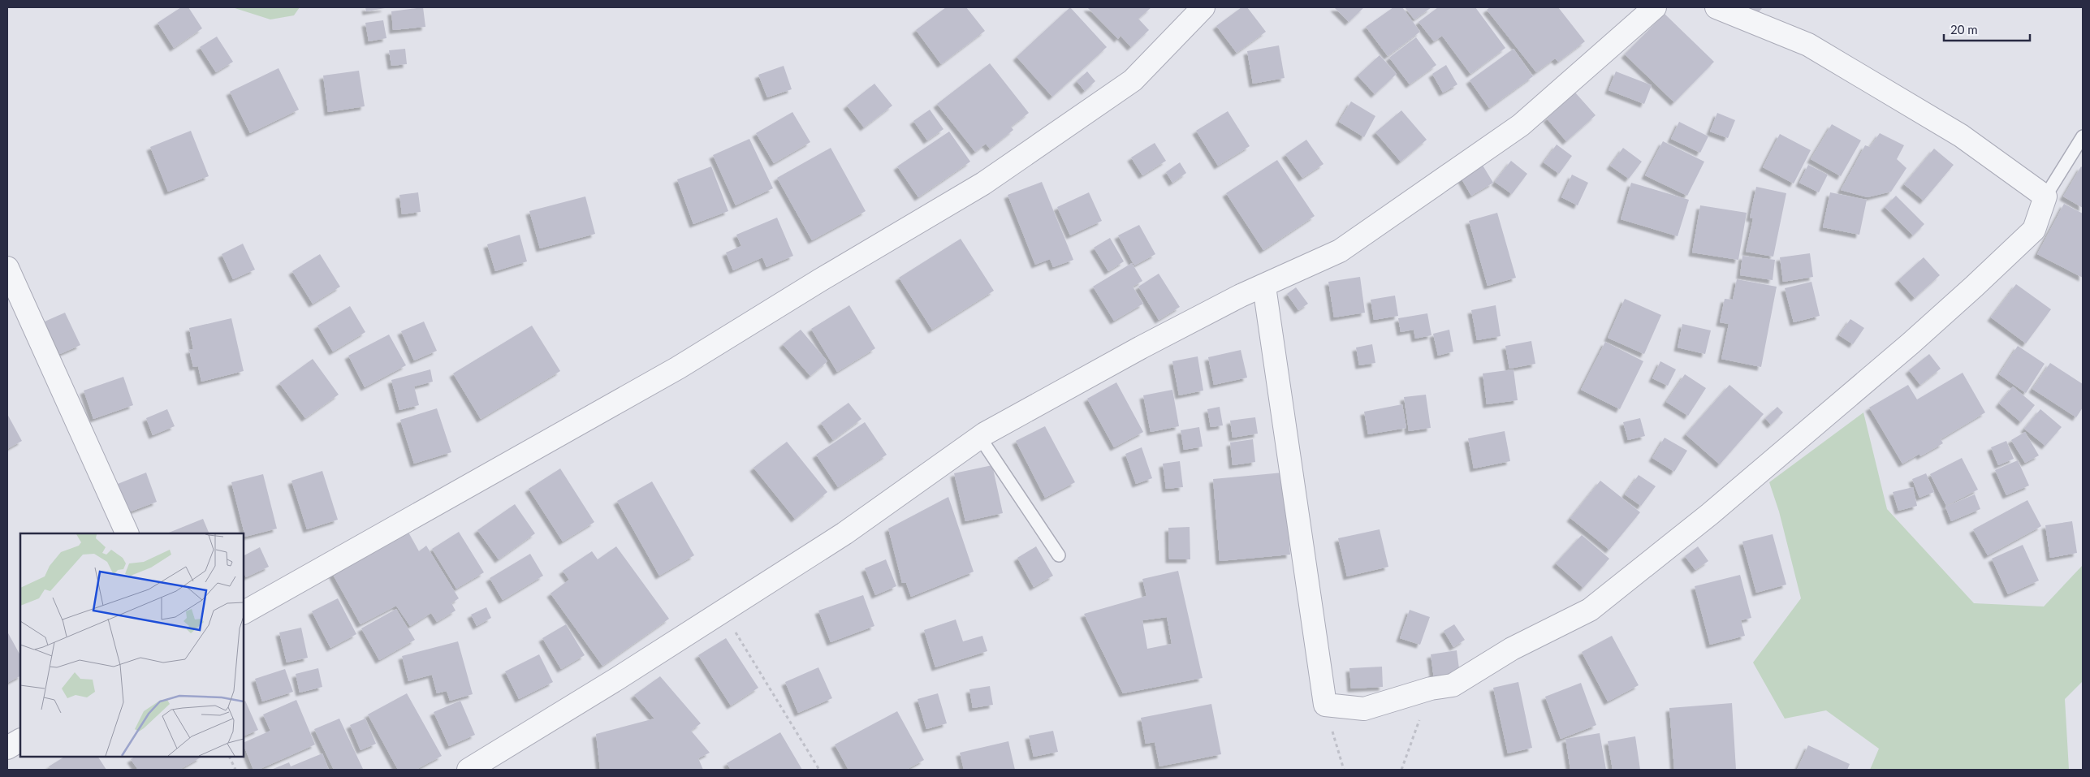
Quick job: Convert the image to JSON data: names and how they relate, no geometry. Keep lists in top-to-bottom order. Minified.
{"scale_bar":"20 m"}
